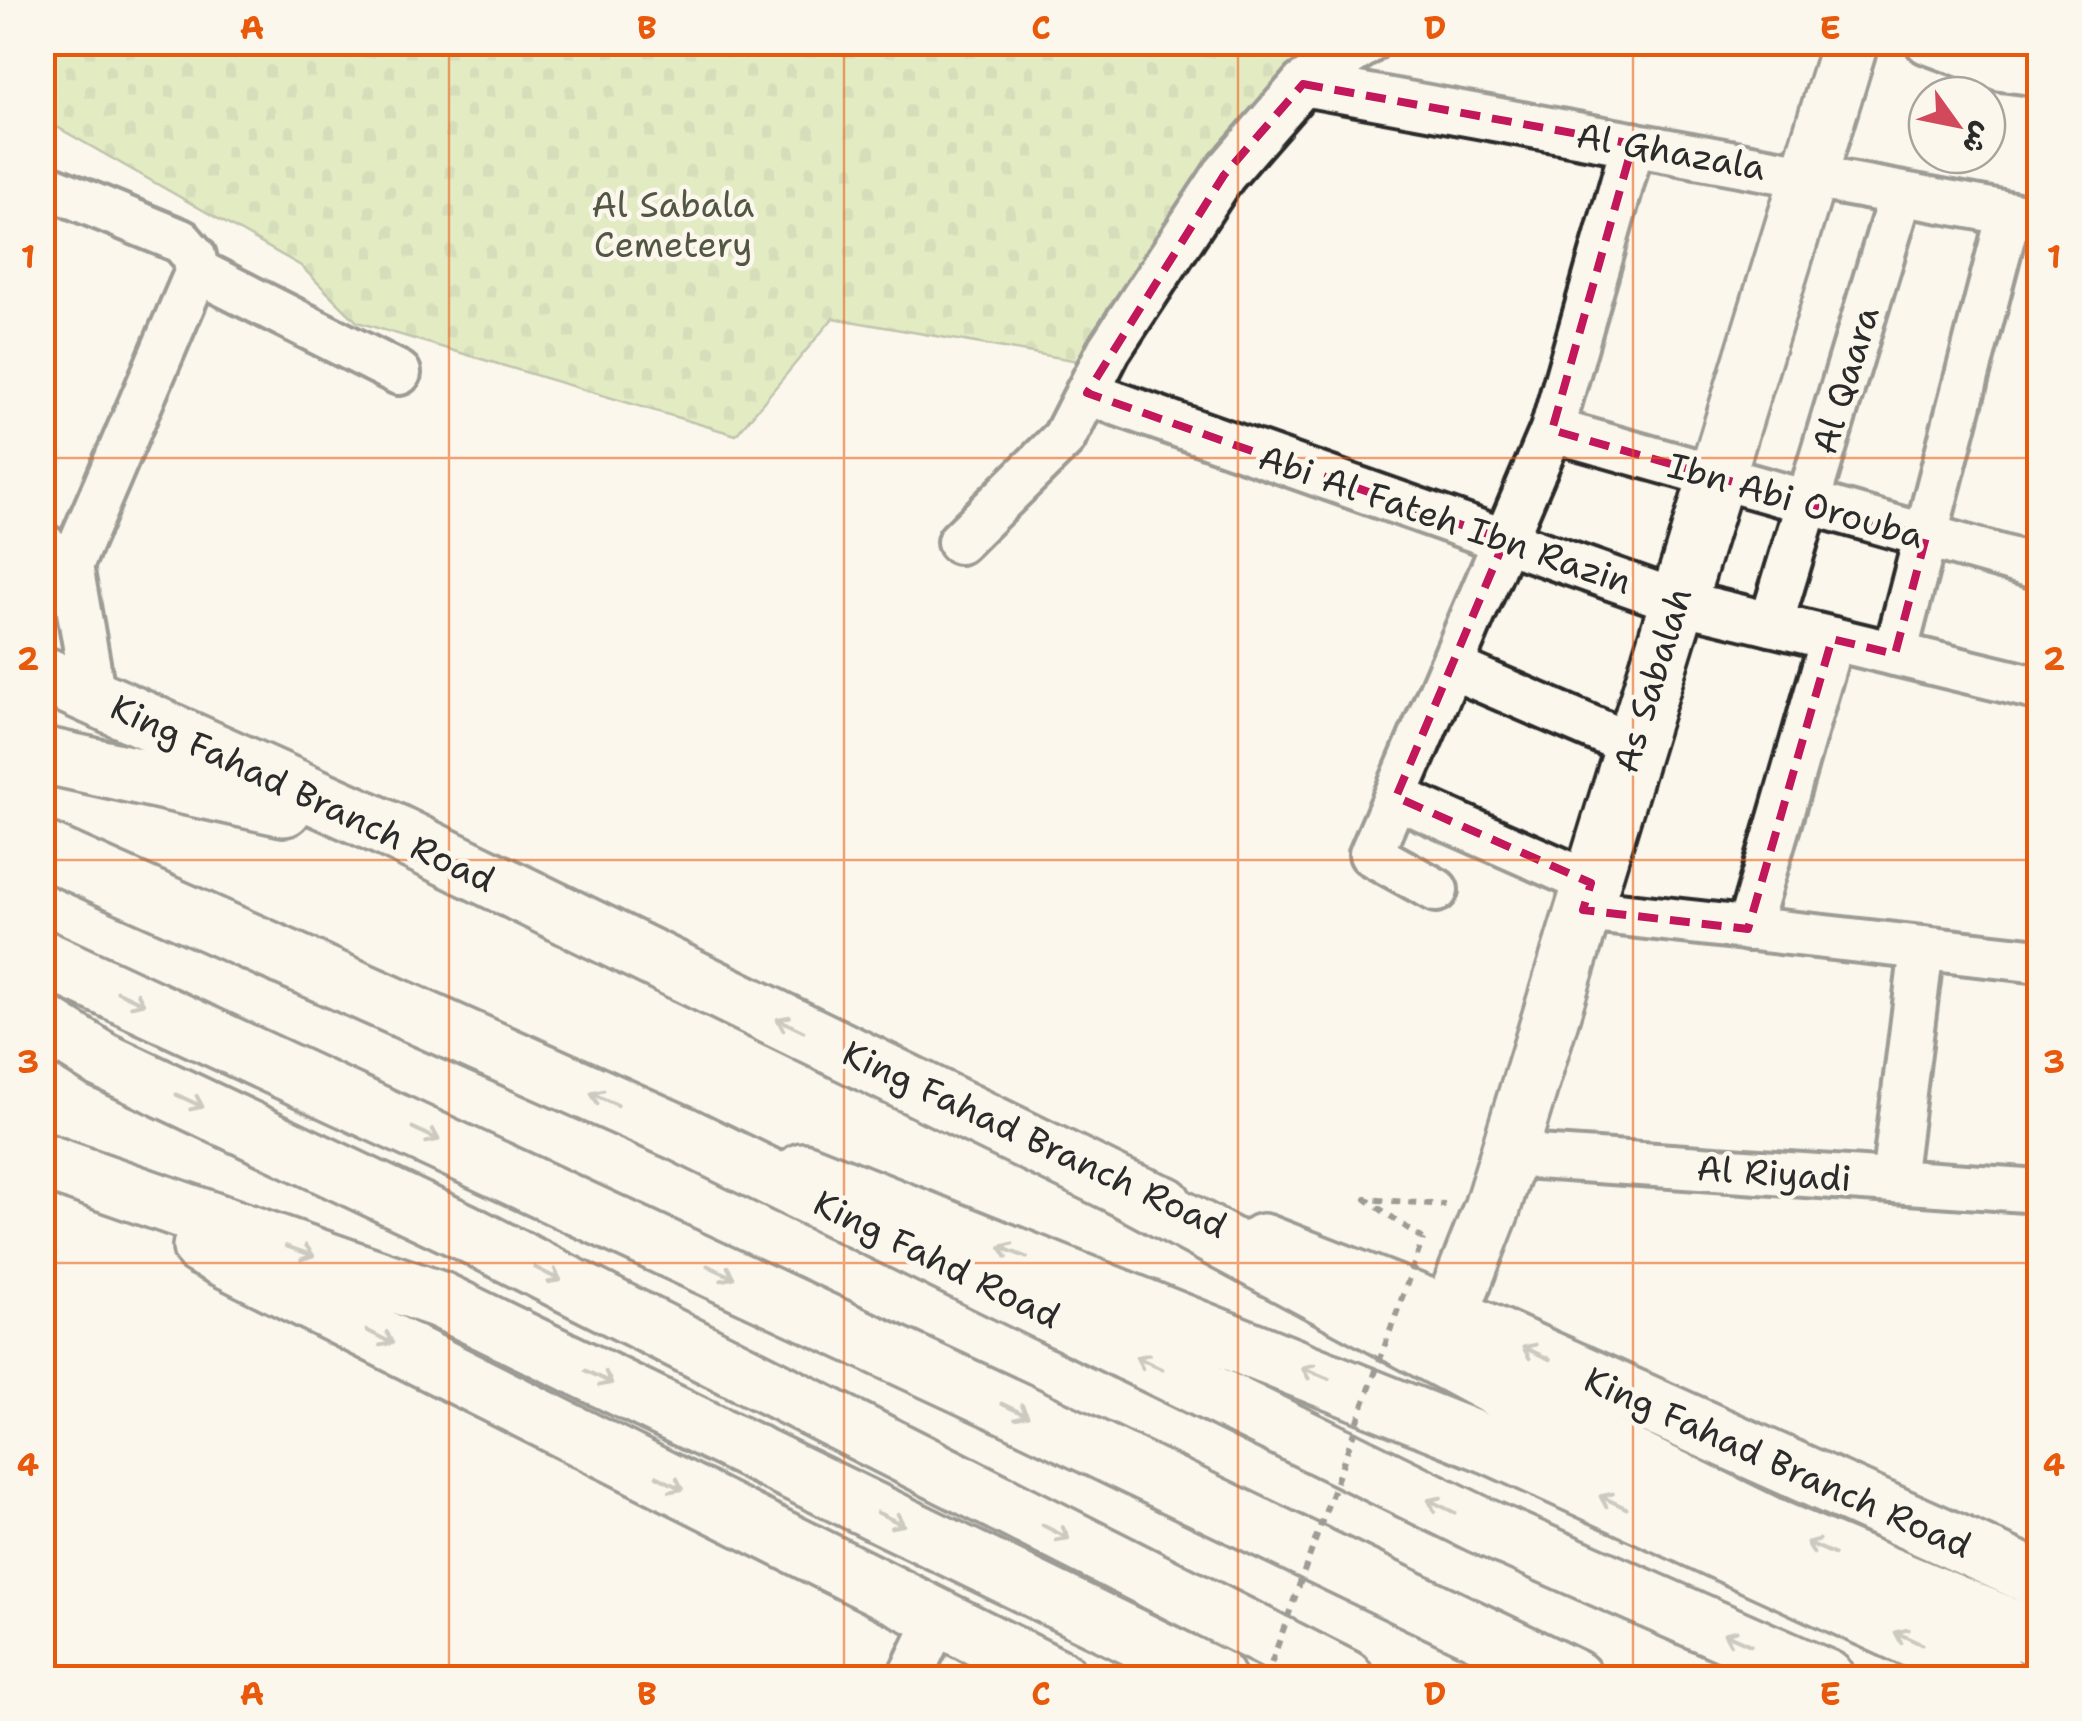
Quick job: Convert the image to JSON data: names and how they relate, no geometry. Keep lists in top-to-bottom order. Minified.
{"streets":{"main road":["As Sabalah","King Fahad Branch Road","King Fahd Road"],"street":["Al Ghazala","Al Qaara","Ibn Abi Orouba","Abi Al Fateh Ibn Razin","Al Riyadi"]},"crossings":[["Al Ghazala","Al Qaara"],["Al Ghazala","As Sabalah"],["Al Qaara","Ibn Abi Orouba"],["Al Qaara","Abi Al Fateh Ibn Razin"],["Ibn Abi Orouba","As Sabalah"],["Abi Al Fateh Ibn Razin","As Sabalah"],["As Sabalah","King Fahad Branch Road"],["As Sabalah","Al Riyadi"]],"parks":["Al Sabala Cemetery"],"north":"bottom right","grid":{"columns":["A","B","C","D","E"],"rows":["1","2","3","4"]}}
